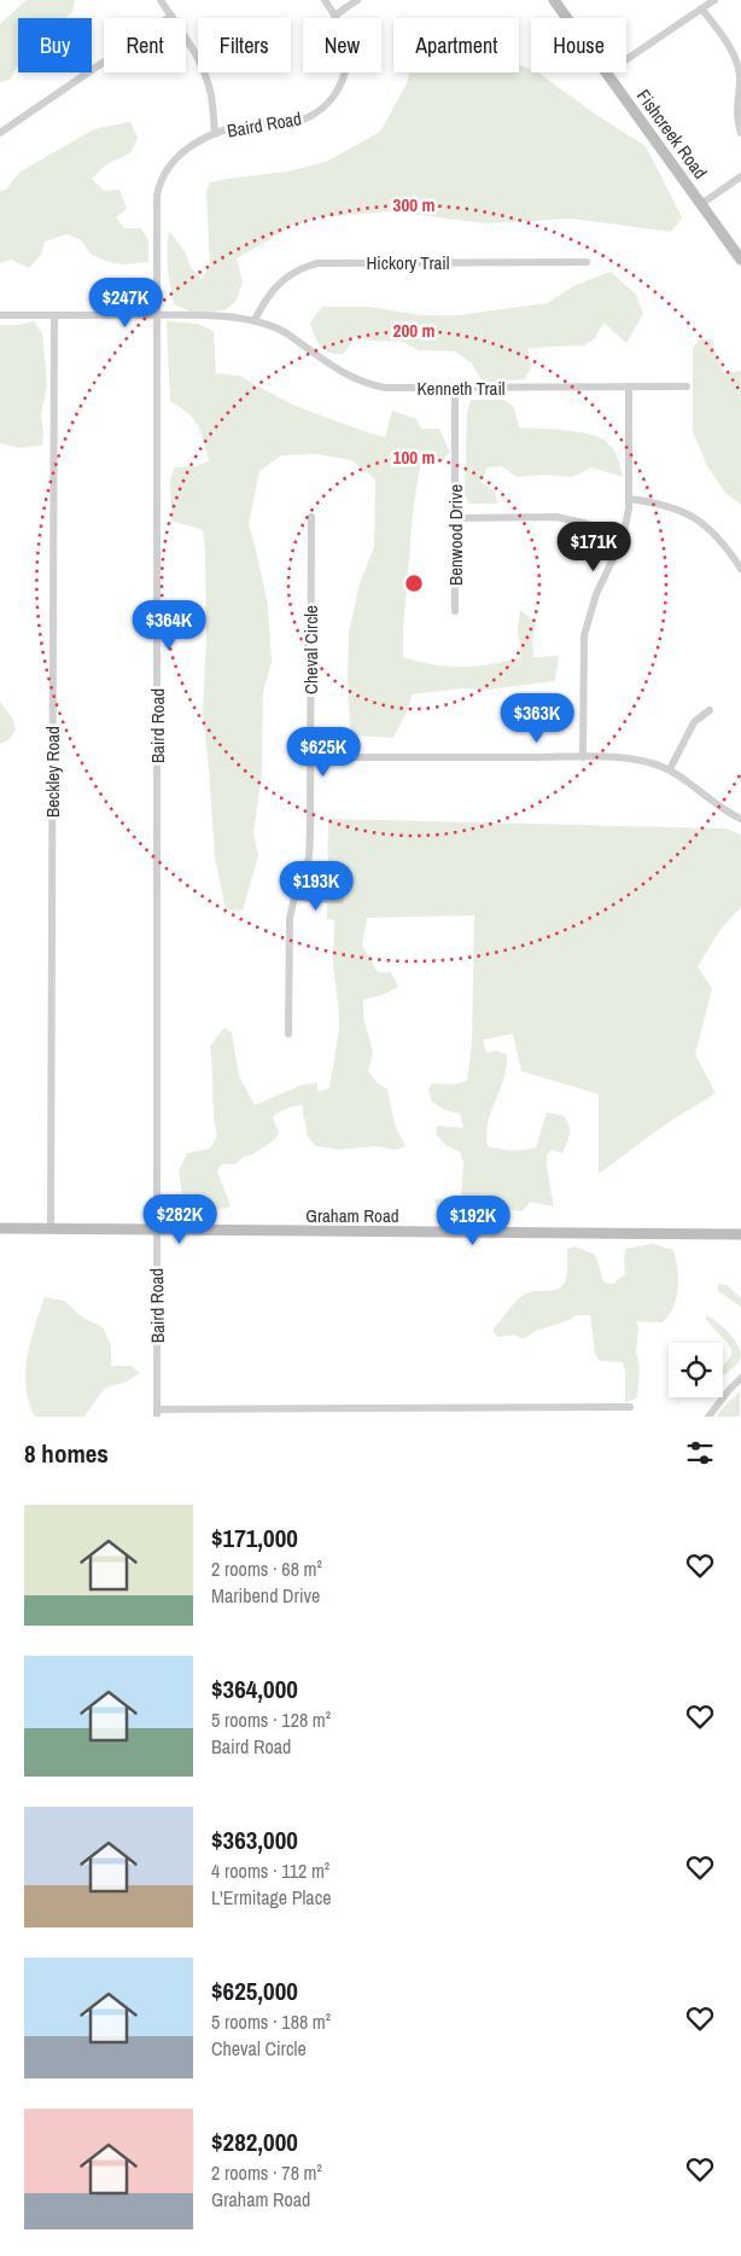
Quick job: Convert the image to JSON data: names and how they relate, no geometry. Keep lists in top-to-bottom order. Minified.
{"streets":{"main road":["Fishcreek Road","Graham Road"],"street":["Baird Road","Hickory Trail","Kenneth Trail","Benwood Drive","Cheval Circle","Beckley Road"]},"crossings":[["Baird Road","Kenneth Trail"],["Baird Road","Graham Road"],["Hickory Trail","Kenneth Trail"],["Kenneth Trail","Benwood Drive"],["Kenneth Trail","Beckley Road"],["Beckley Road","Graham Road"]],"page":{"chip":["Buy","Rent","Filters","New","Apartment","House"],"price":["$247K","$171K","$364K","$363K","$625K","$193K","$282K","$192K"],"heading":"8 homes","list":[{"name":"$171,000","note":"2 rooms · 68 m² · Maribend Drive"},{"name":"$364,000","note":"5 rooms · 128 m² · Baird Road"},{"name":"$363,000","note":"4 rooms · 112 m² · L'Ermitage Place"},{"name":"$625,000","note":"5 rooms · 188 m² · Cheval Circle"},{"name":"$282,000","note":"2 rooms · 78 m² · Graham Road"}]},"rings":["300 m","200 m","100 m"]}
